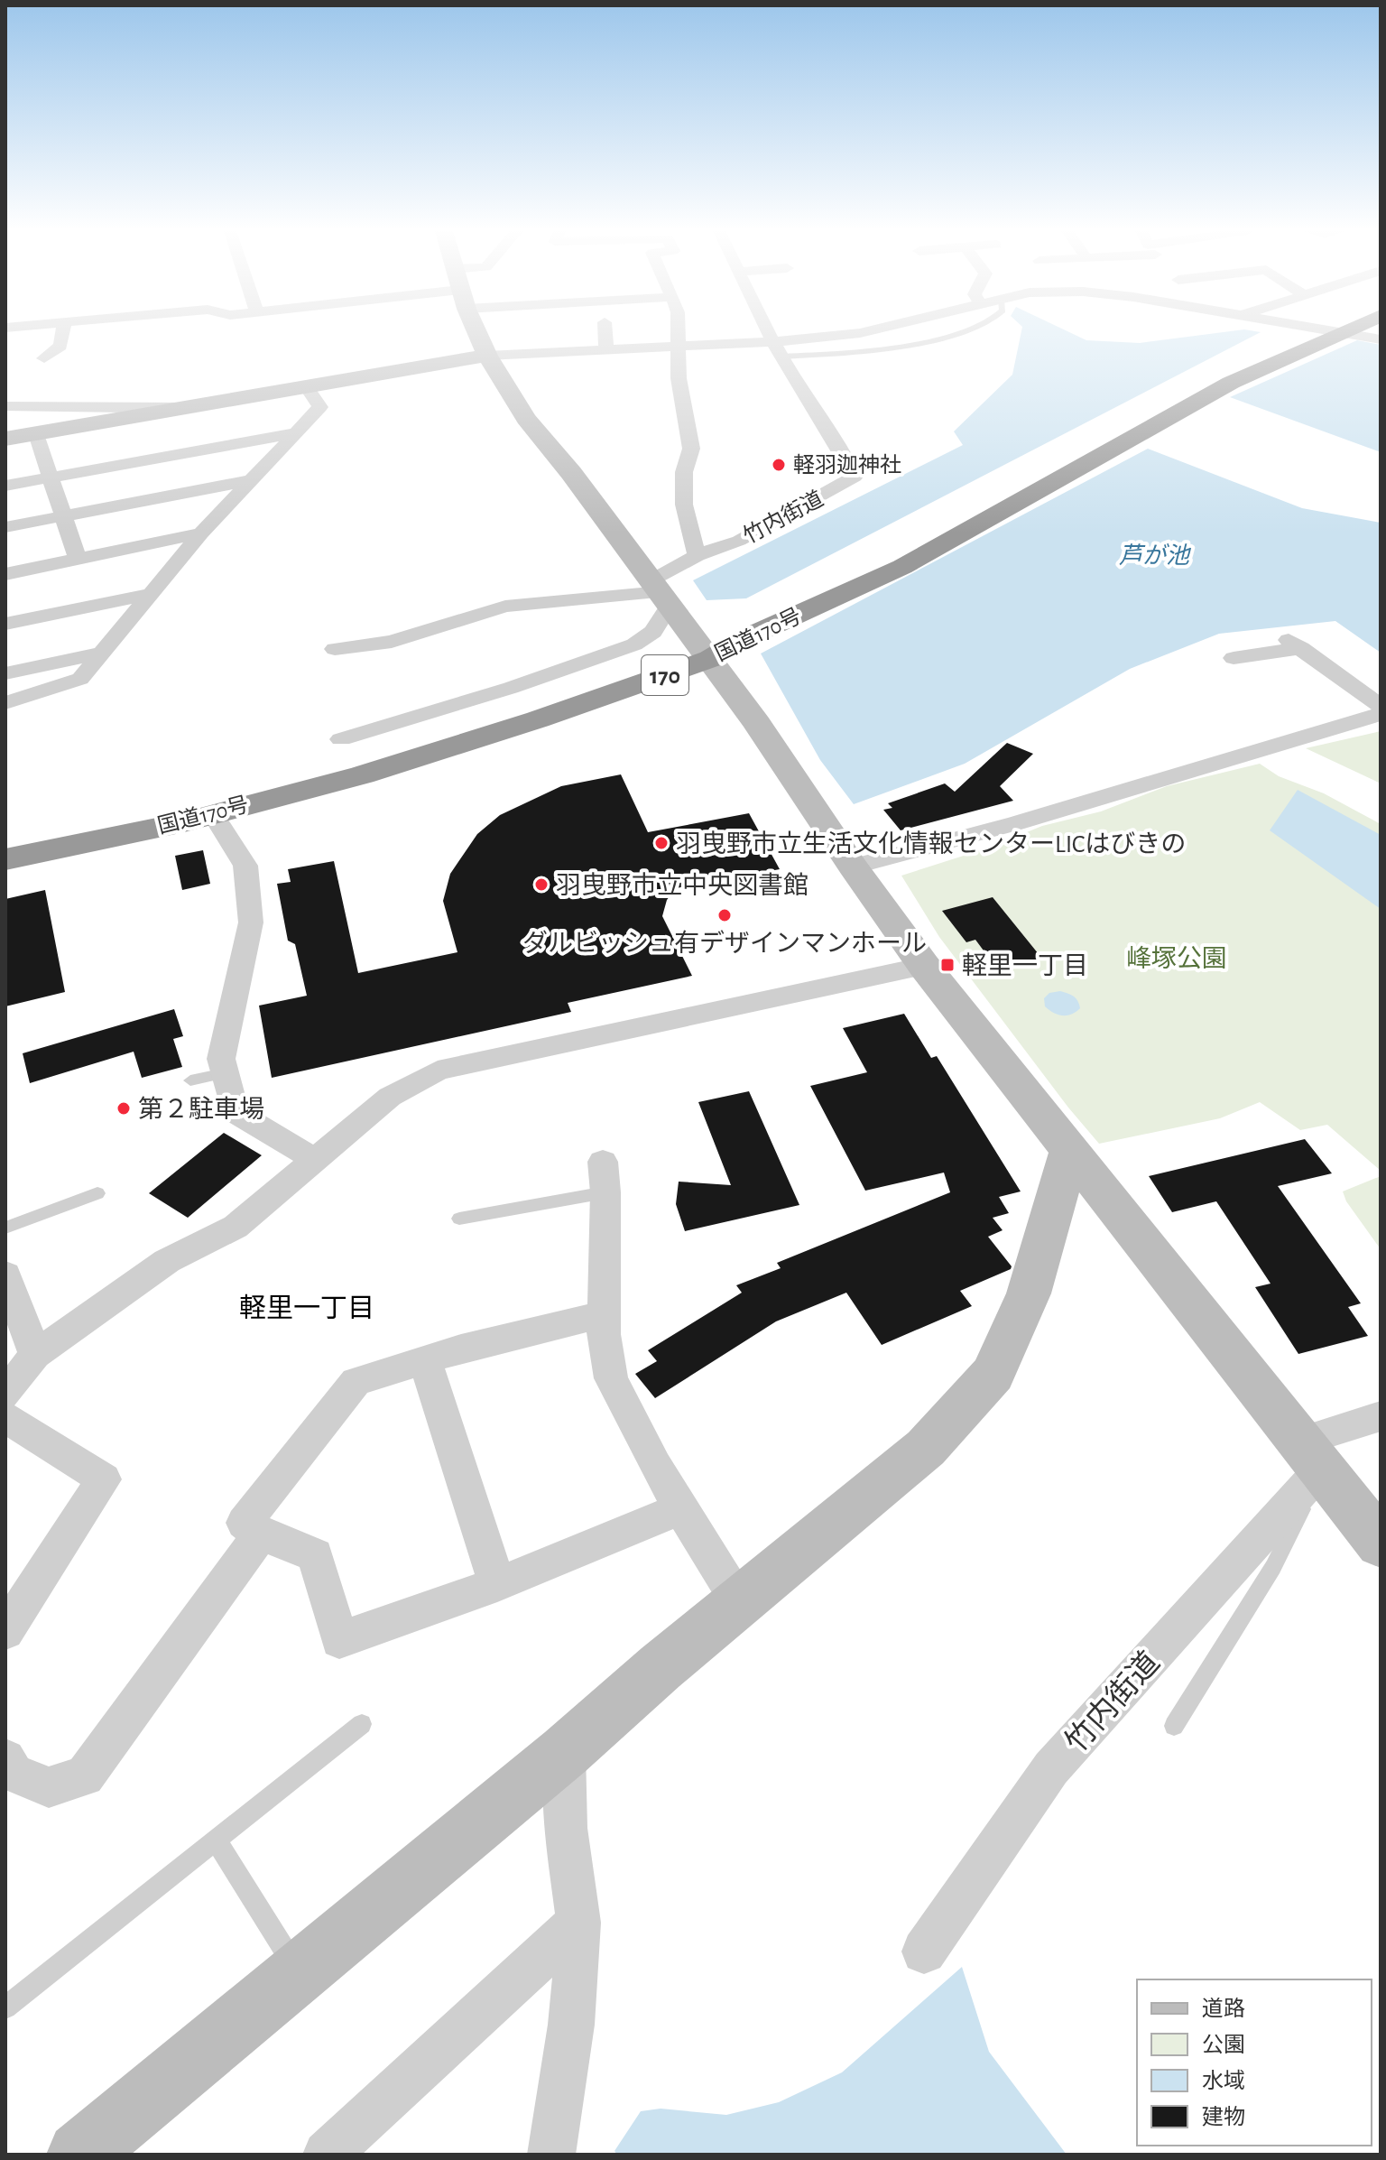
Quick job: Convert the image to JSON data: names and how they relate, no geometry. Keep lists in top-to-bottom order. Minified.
{"streets":{"highway":["国道170号","170"],"street":["竹内街道"]},"districts":["軽里一丁目"],"water":["芦が池"],"parks":["峰塚公園"],"places":{"other":["軽羽迦神社","羽曳野市立生活文化情報センターLICはびきの","羽曳野市立中央図書館","ダルビッシュ有デザインマンホール","第２駐車場"],"transit":["軽里一丁目"]},"legend":["道路","公園","水域","建物"]}
